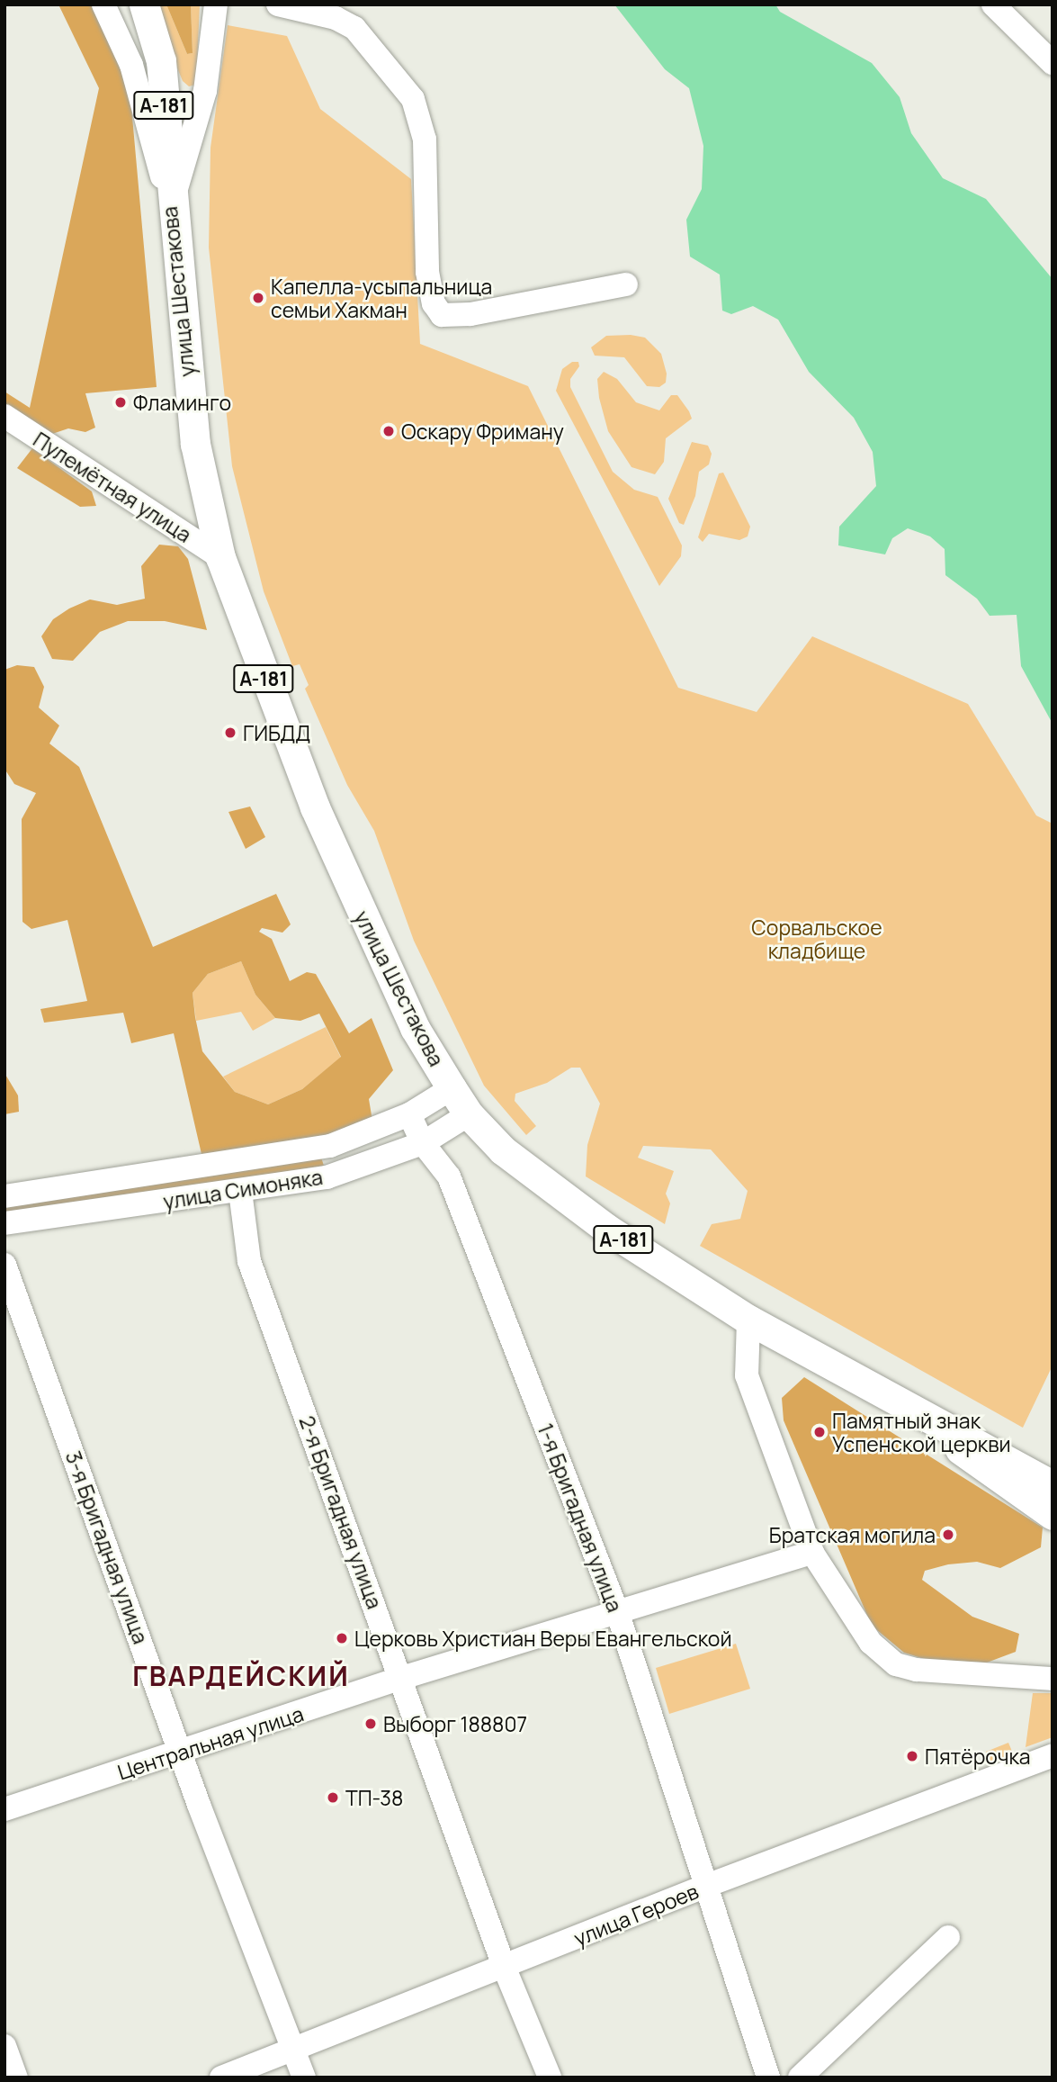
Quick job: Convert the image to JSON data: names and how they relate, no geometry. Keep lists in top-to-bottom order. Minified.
{"streets":{"main road":["А-181","улица Шестакова"],"street":["Пулемётная улица","улица Симоняка","2-я Бригадная улица","1-я Бригадная улица","3-я Бригадная улица","Центральная улица","улица Героев"]},"crossings":[["А-181","улица Шестакова"],["улица Шестакова","Пулемётная улица"],["улица Шестакова","улица Симоняка"],["улица Симоняка","2-я Бригадная улица"],["улица Симоняка","1-я Бригадная улица"],["2-я Бригадная улица","Центральная улица"],["2-я Бригадная улица","улица Героев"],["1-я Бригадная улица","Центральная улица"],["1-я Бригадная улица","улица Героев"],["3-я Бригадная улица","Центральная улица"],["3-я Бригадная улица","улица Героев"]],"districts":["ГВАРДЕЙСКИЙ"],"parks":["Сорвальское кладбище"],"places":["Капелла-усыпальница семьи Хакман","Фламинго","Оскару Фриману","ГИБДД","Памятный знак Успенской церкви","Братская могила","Церковь Христиан Веры Евангельской","Выборг 188807","Пятёрочка","ТП-38"]}
